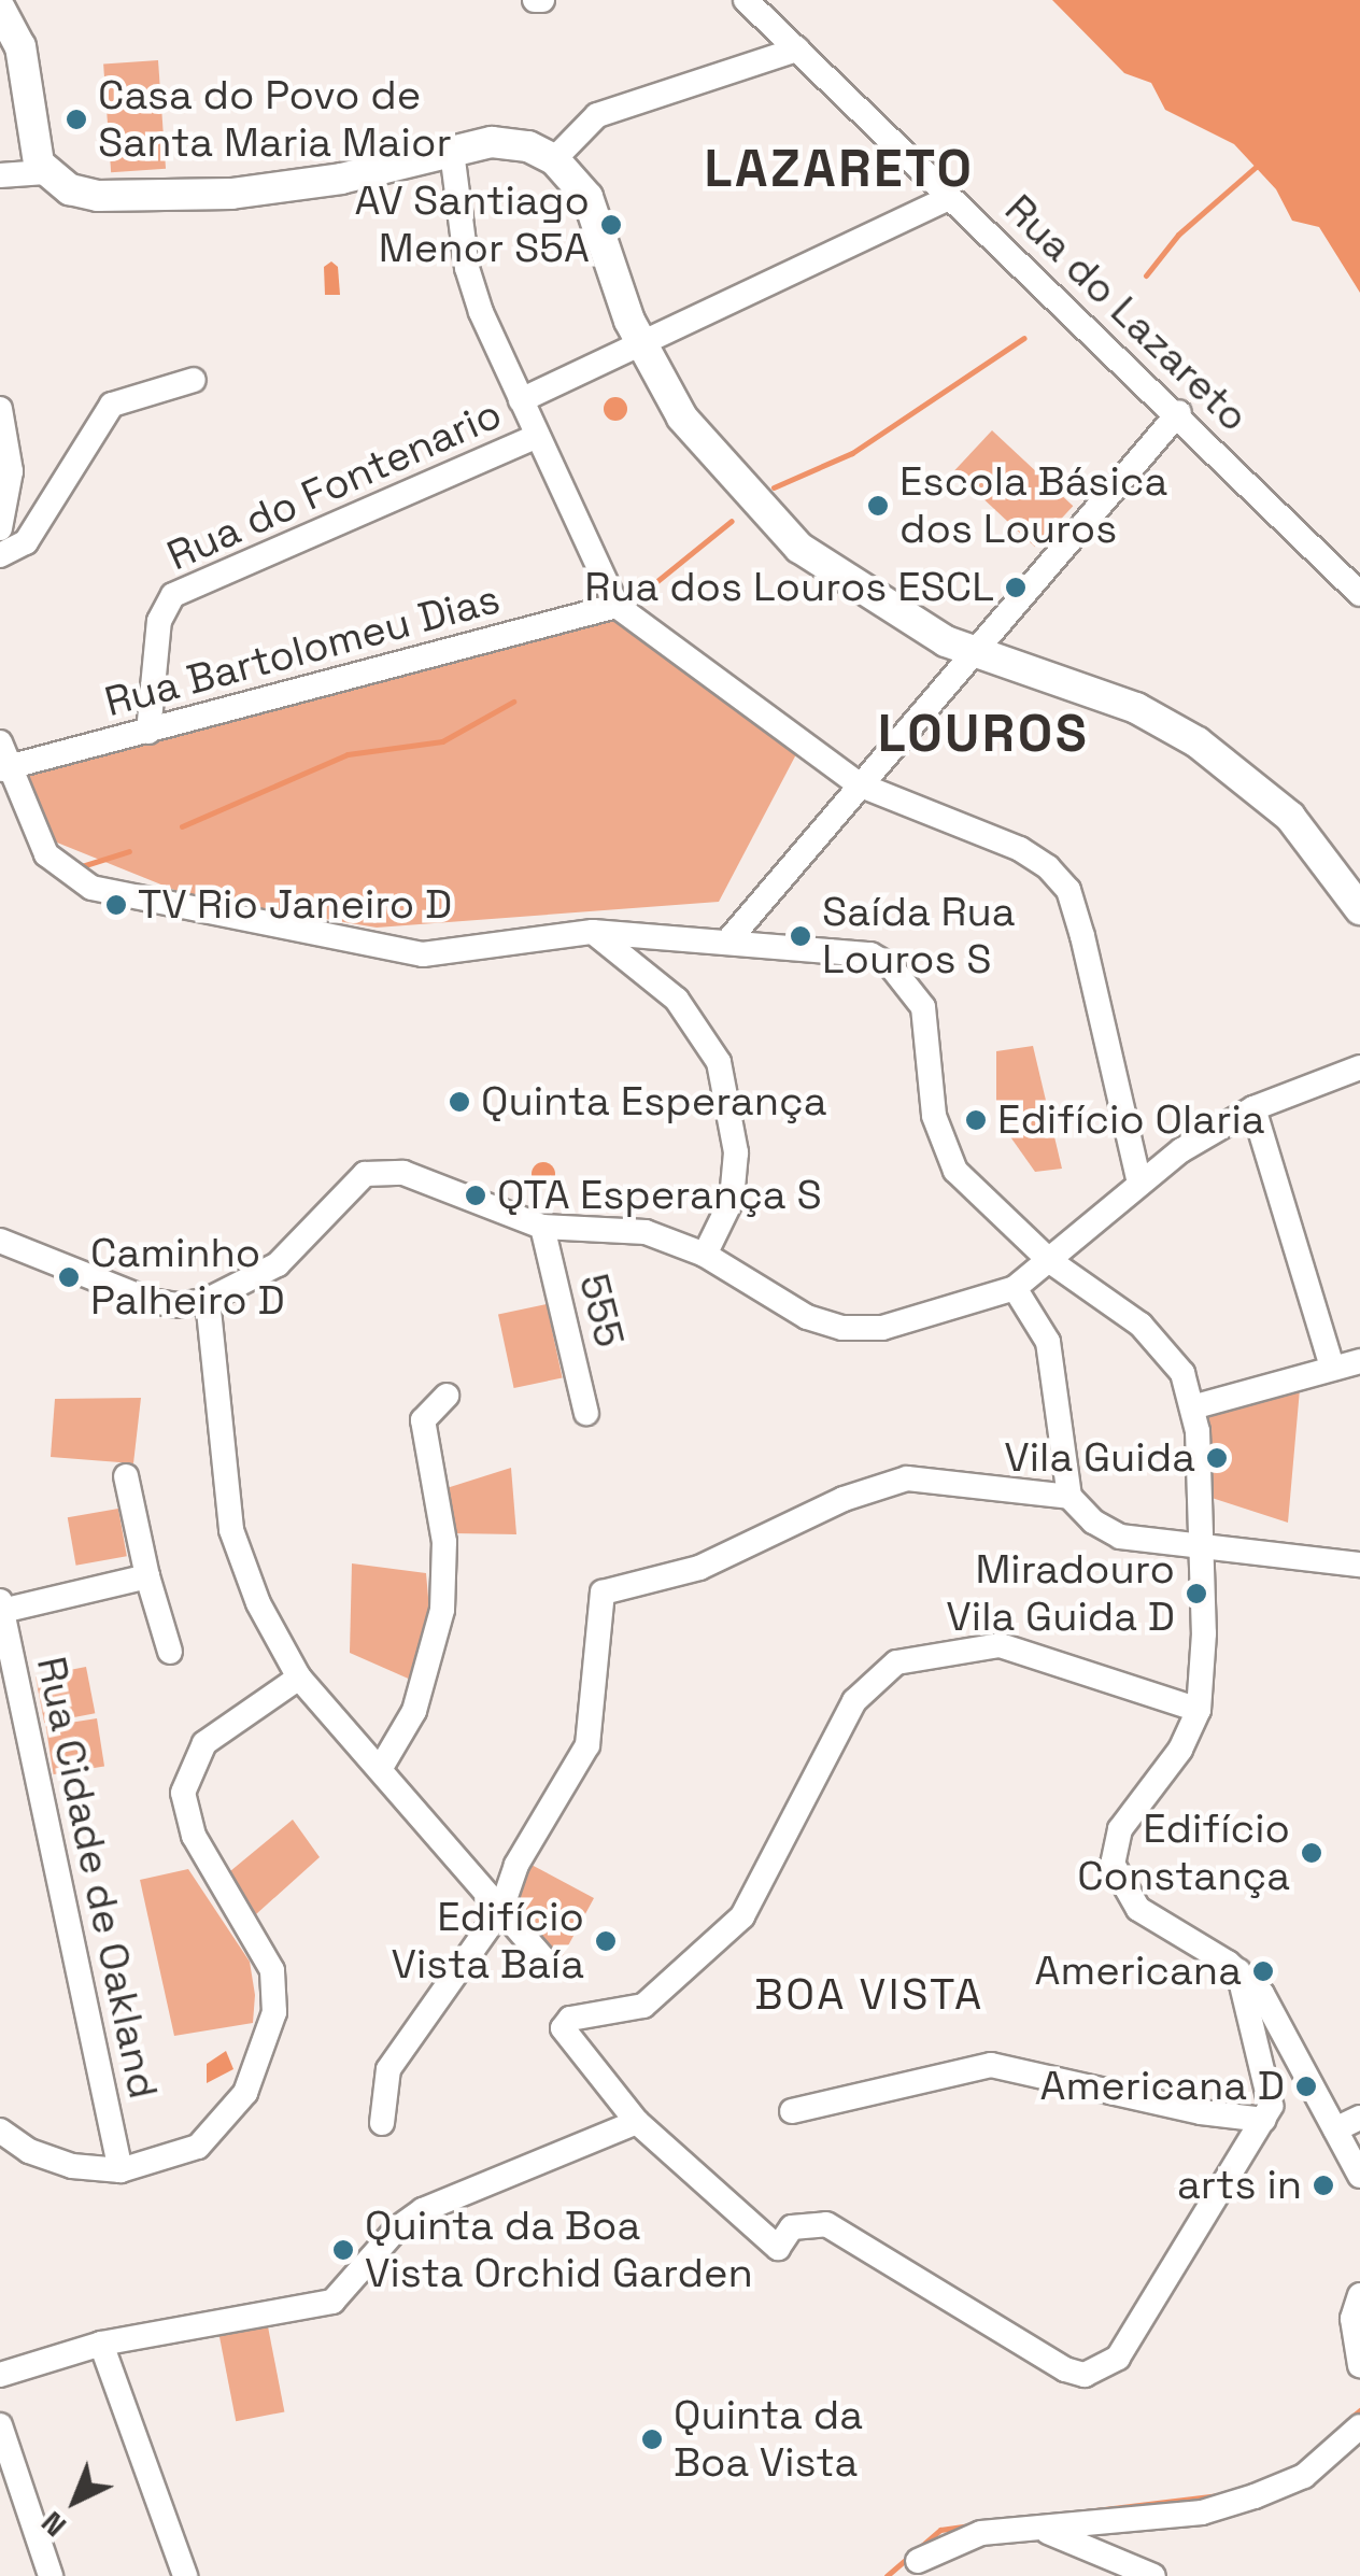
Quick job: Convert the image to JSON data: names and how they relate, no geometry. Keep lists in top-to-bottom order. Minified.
{"streets":{"street":["Rua do Lazareto","Rua do Fontenario","Rua Bartolomeu Dias","555","Rua Cidade de Oakland"]},"crossings":[["Rua do Fontenario","Rua Bartolomeu Dias"]],"districts":["LAZARETO","LOUROS","BOA VISTA"],"places":["Casa do Povo de Santa Maria Maior","AV Santiago Menor S5A","Escola Básica dos Louros","Rua dos Louros ESCL","TV Rio Janeiro D","Saída Rua Louros S","Quinta Esperança","Edifício Olaria","QTA Esperança S","Caminho Palheiro D","Vila Guida","Miradouro Vila Guida D","Edifício Constança","Edifício Vista Baía","Americana","Americana D","arts in","Quinta da Boa Vista Orchid Garden","Quinta da Boa Vista"],"north":"bottom left"}
